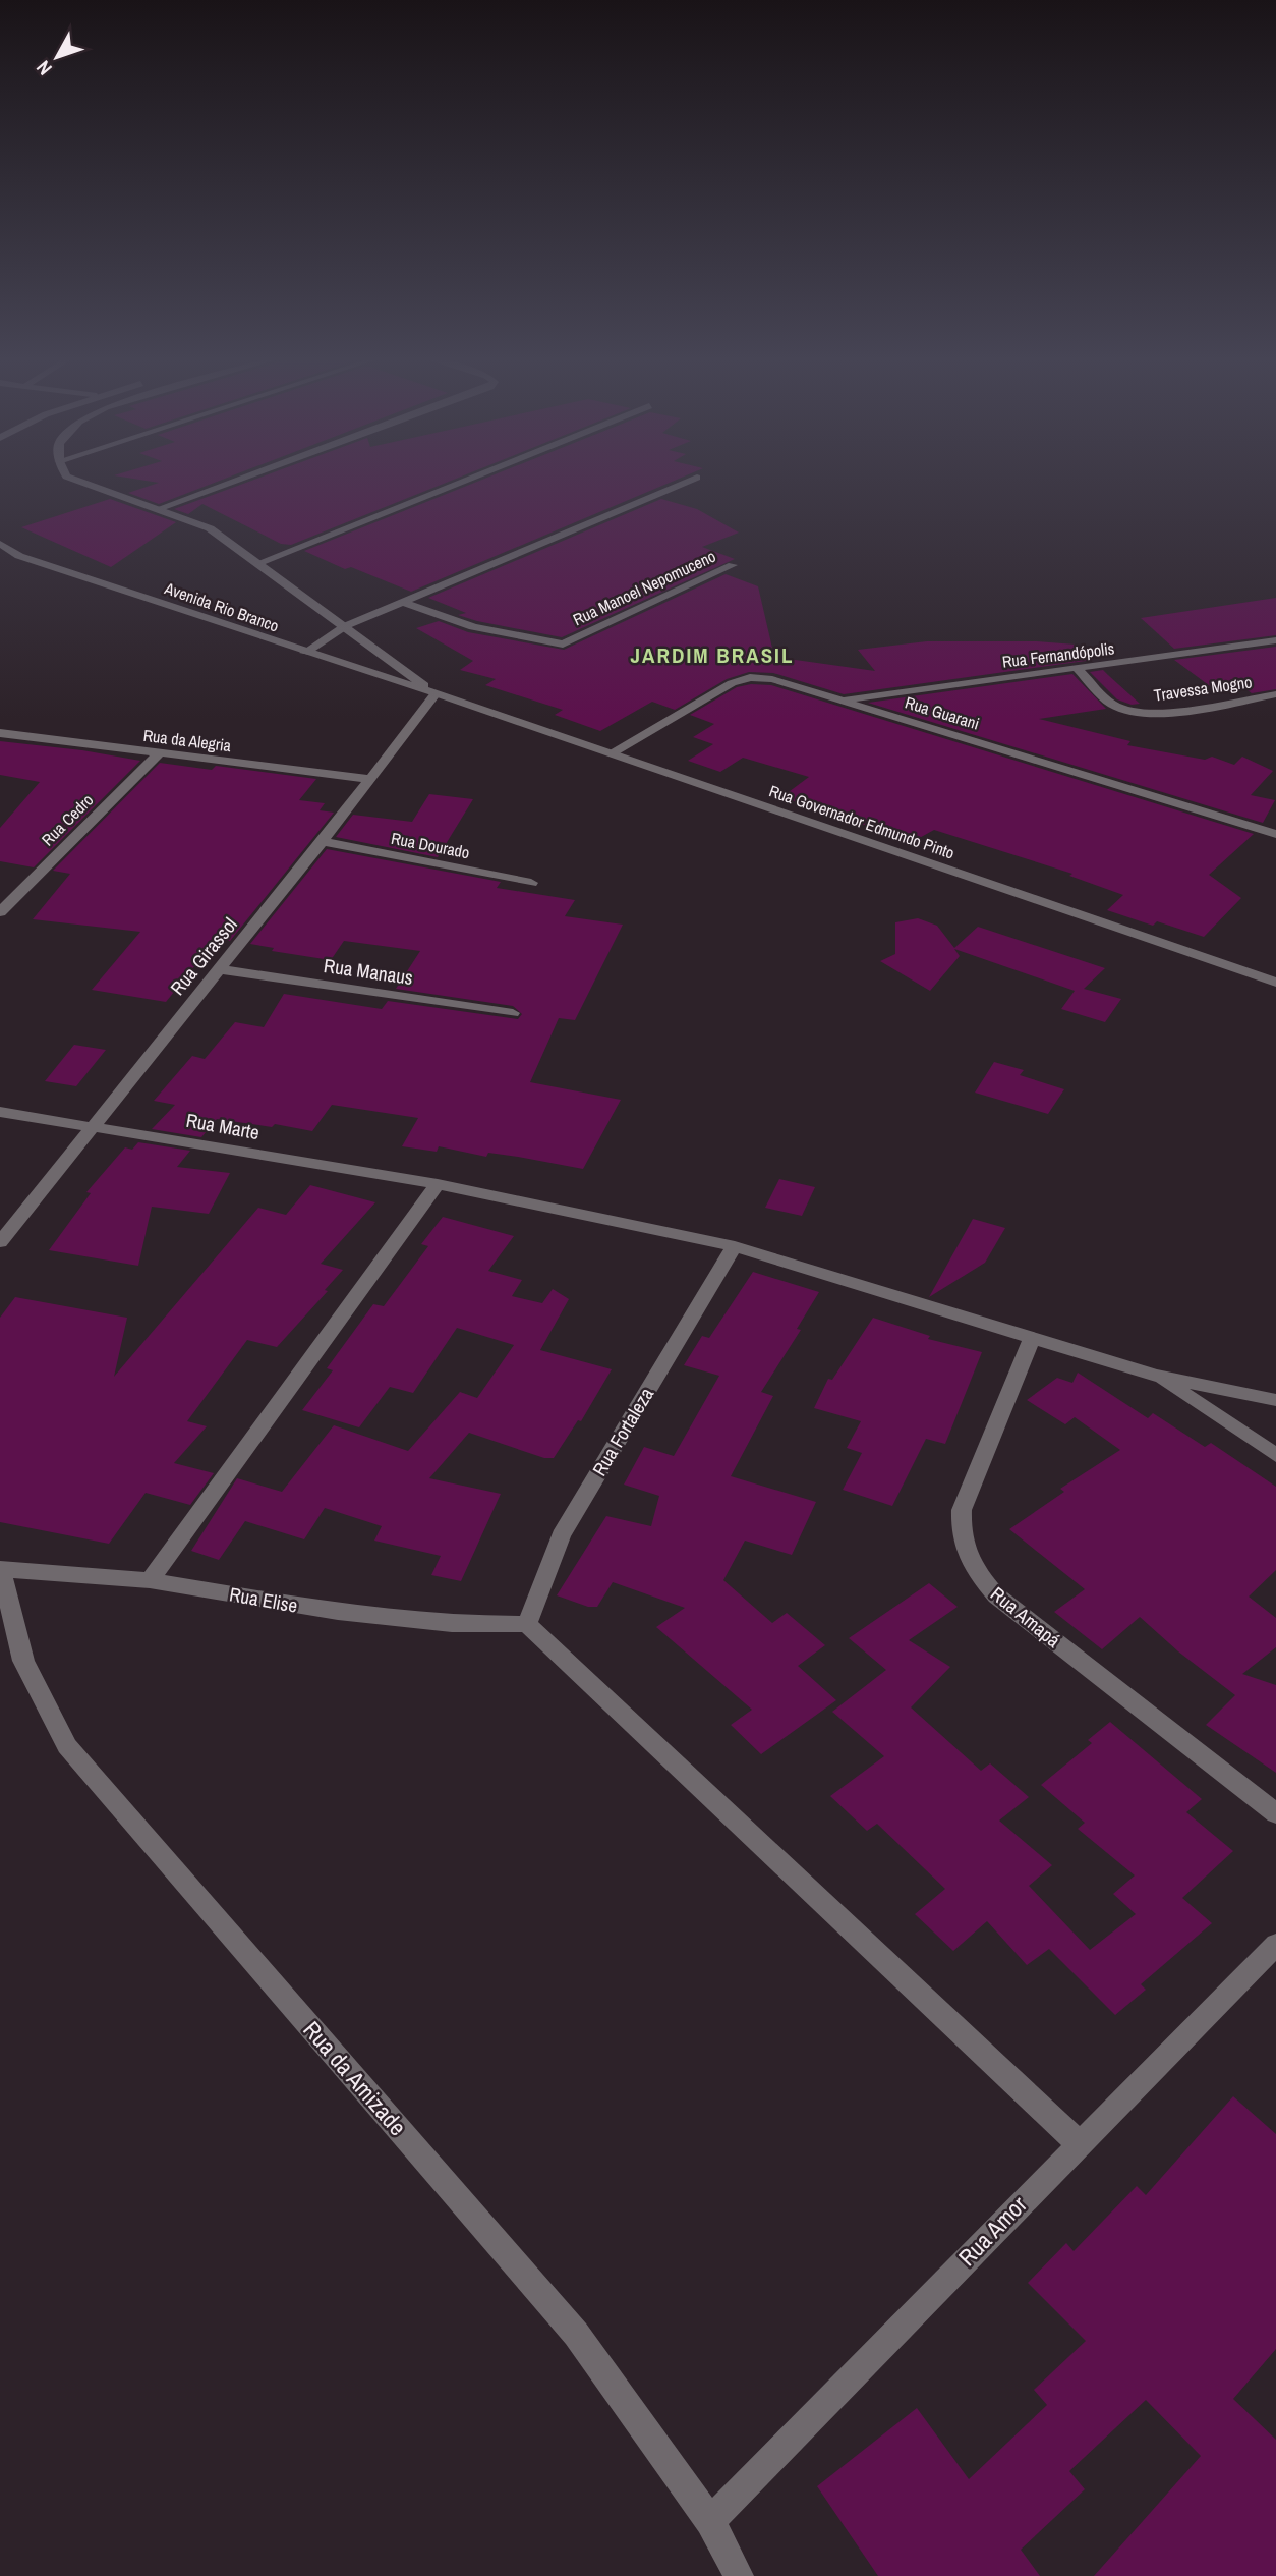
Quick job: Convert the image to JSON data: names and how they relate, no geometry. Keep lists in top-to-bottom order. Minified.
{"streets":{"street":["Rua Manoel Nepomuceno","Avenida Rio Branco","Rua Fernandópolis","Travessa Mogno","Rua Guarani","Rua da Alegria","Rua Cedro","Rua Governador Edmundo Pinto","Rua Dourado","Rua Girassol","Rua Manaus","Rua Marte","Rua Fortaleza","Rua Elise","Rua Amapá","Rua da Amizade","Rua Amor"]},"crossings":[["Avenida Rio Branco","Rua Governador Edmundo Pinto"],["Avenida Rio Branco","Rua Girassol"],["Rua Fernandópolis","Travessa Mogno"],["Rua Fernandópolis","Rua Guarani"],["Rua Guarani","Rua Governador Edmundo Pinto"],["Rua da Alegria","Rua Cedro"],["Rua da Alegria","Rua Girassol"],["Rua Governador Edmundo Pinto","Rua Girassol"],["Rua Dourado","Rua Girassol"],["Rua Girassol","Rua Manaus"],["Rua Girassol","Rua Marte"],["Rua Marte","Rua Fortaleza"],["Rua Marte","Rua Amapá"],["Rua Fortaleza","Rua Elise"],["Rua Elise","Rua da Amizade"],["Rua da Amizade","Rua Amor"]],"districts":["JARDIM BRASIL"],"north":"bottom left"}
